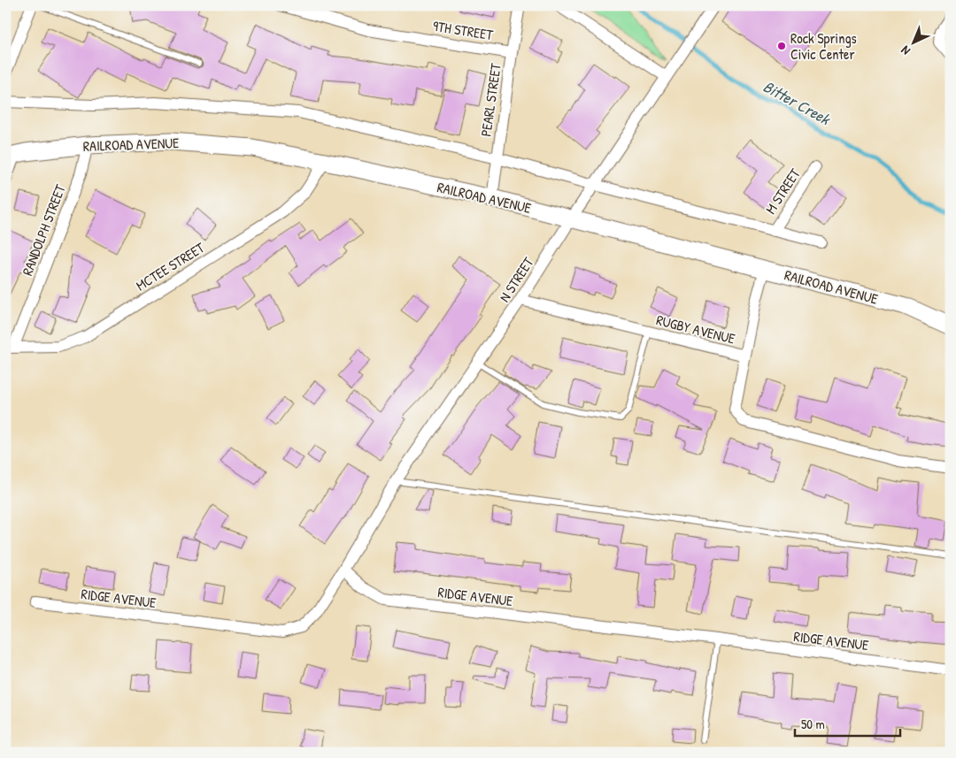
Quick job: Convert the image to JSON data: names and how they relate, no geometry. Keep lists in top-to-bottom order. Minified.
{"streets":{"street":["9TH STREET","PEARL STREET","RAILROAD AVENUE","M STREET","RANDOLPH STREET","MCTEE STREET","N STREET","RUGBY AVENUE","RIDGE AVENUE"]},"crossings":[["9TH STREET","PEARL STREET"],["PEARL STREET","RAILROAD AVENUE"],["RAILROAD AVENUE","RANDOLPH STREET"],["RAILROAD AVENUE","MCTEE STREET"],["RAILROAD AVENUE","N STREET"],["RANDOLPH STREET","MCTEE STREET"],["N STREET","RUGBY AVENUE"],["N STREET","RIDGE AVENUE"]],"water":["Bitter Creek"],"places":["Rock Springs Civic Center"],"scale_bar":"50 m","north":"bottom left"}
